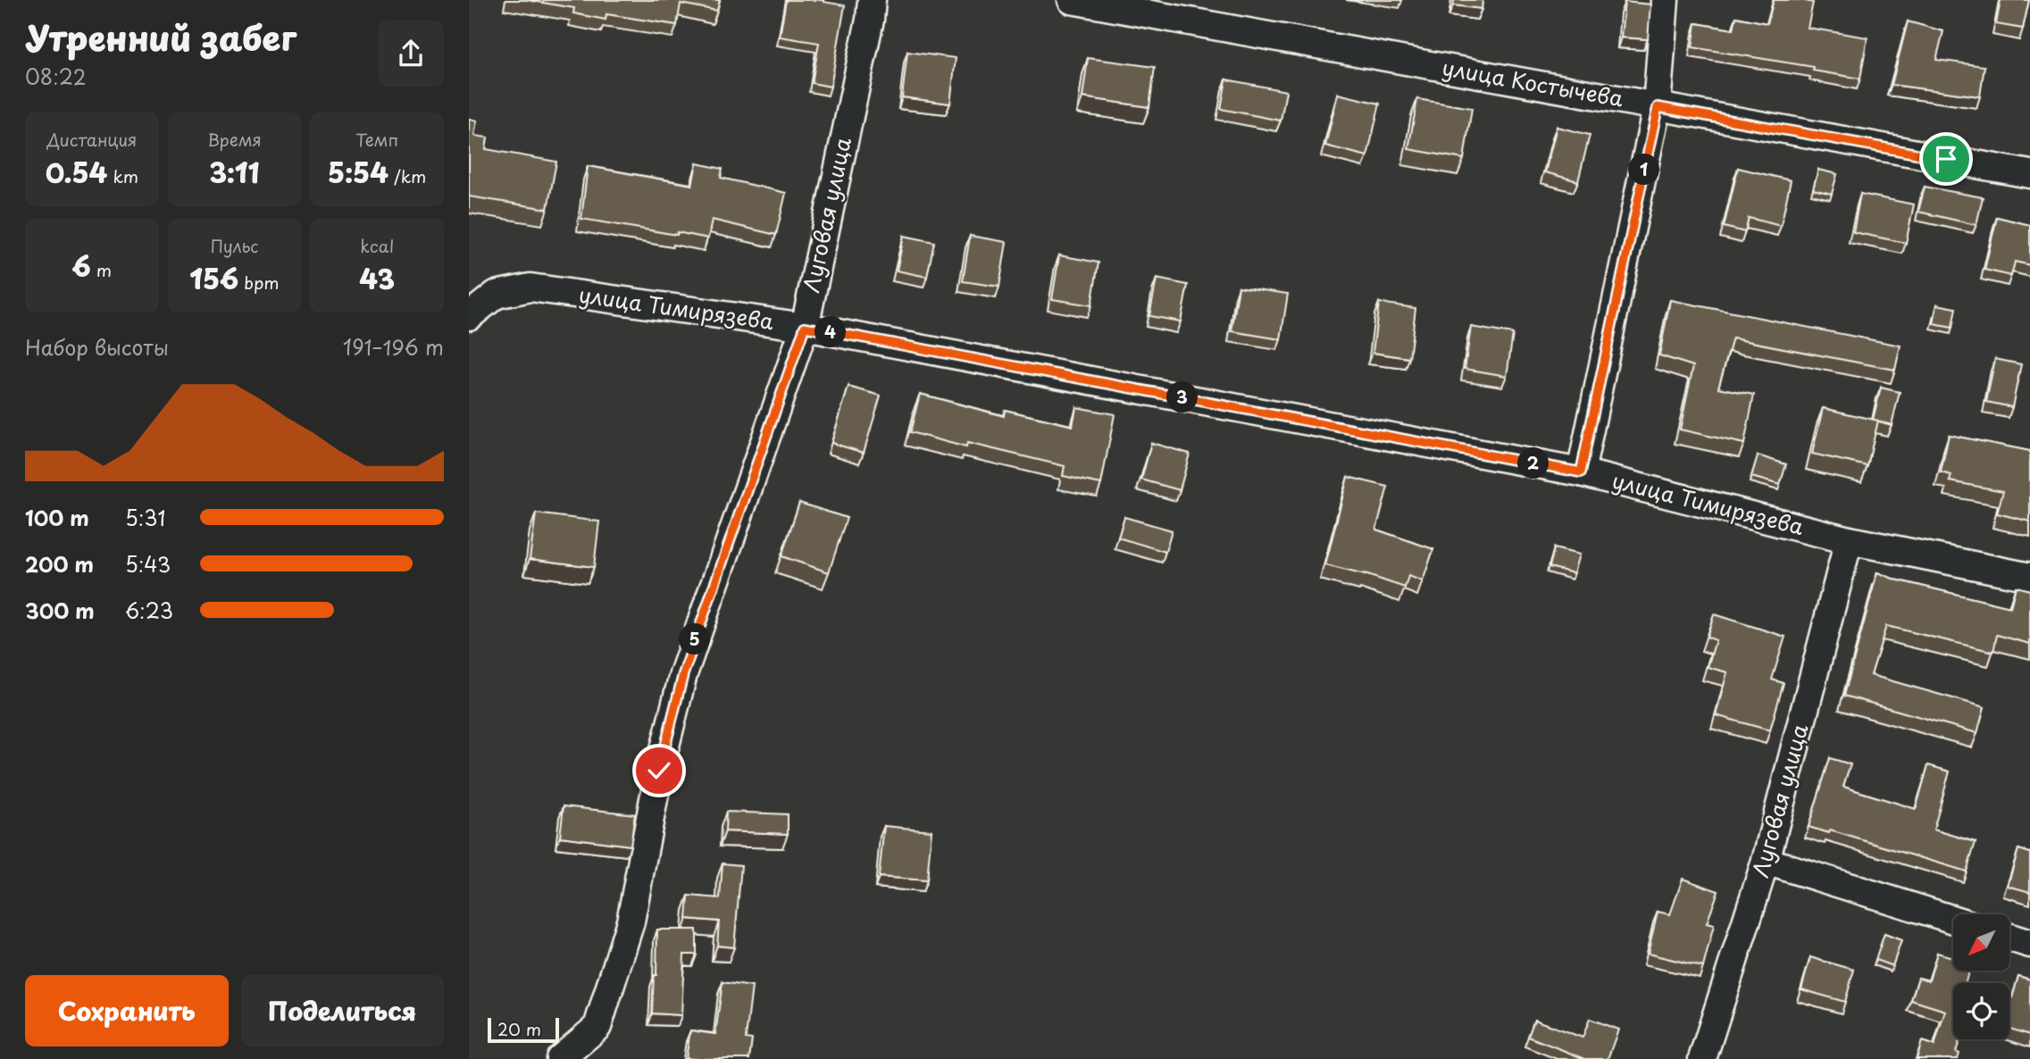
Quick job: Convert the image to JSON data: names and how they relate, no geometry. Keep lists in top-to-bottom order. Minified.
{"streets":{"street":["улица Костычева","Луговая улица","улица Тимирязева"]},"crossings":[["Луговая улица","улица Тимирязева"]],"scale_bar":"20 m","north":"bottom left","page":{"heading":["Утренний забег","08:22"],"stats":[["Дистанция","0.54 km"],["Время","3:11"],["Темп","5:54 /km"],["6 m"],["Пульс","156 bpm"],["kcal","43"]],"pins":["1","4","3","2","5"],"chart":["Набор высоты","191–196 m"],"list":[{"name":"100 m","note":"5:31"},{"name":"200 m","note":"5:43"},{"name":"300 m","note":"6:23"}],"buttons":["Сохранить","Поделиться"],"scale":"20 m"}}
